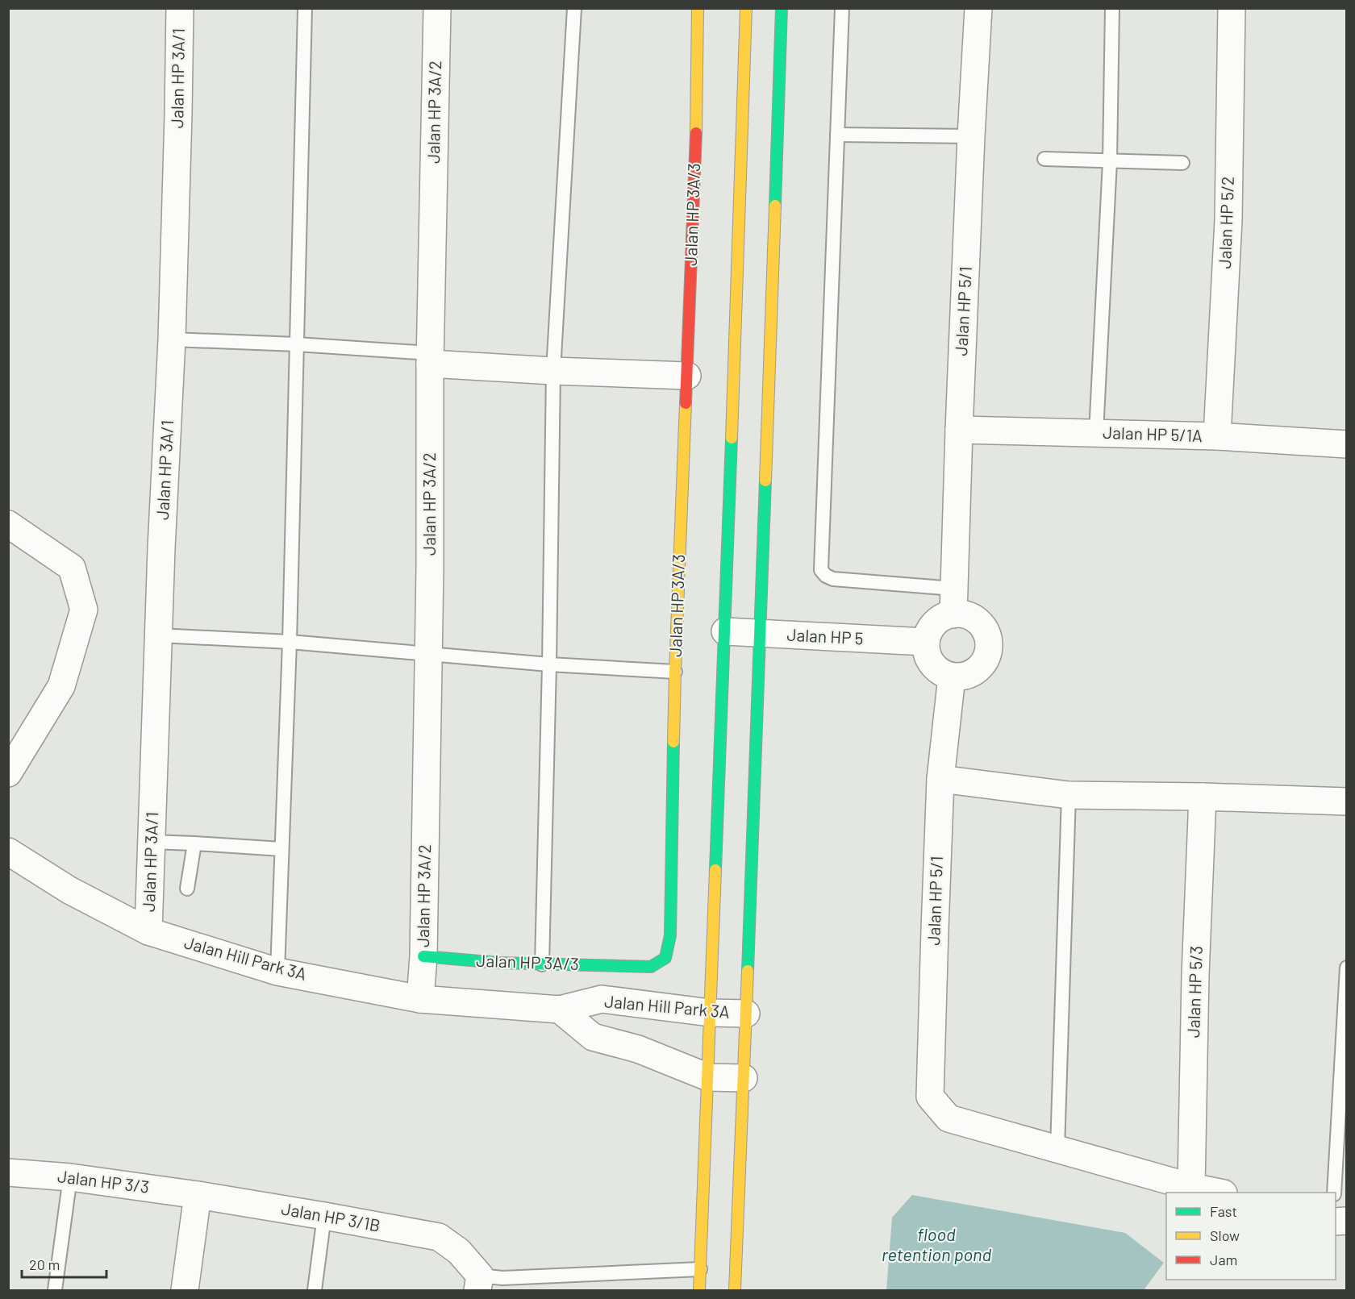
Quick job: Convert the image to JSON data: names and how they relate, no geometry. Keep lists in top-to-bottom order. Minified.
{"streets":{"street":["Jalan HP 3A/1","Jalan HP 3A/2","Jalan HP 3A/3","Jalan HP 5/2","Jalan HP 5/1","Jalan HP 5/1A","Jalan HP 5","Jalan Hill Park 3A","Jalan HP 5/3","Jalan HP 3/3","Jalan HP 3/1B"]},"crossings":[["Jalan HP 3A/1","Jalan Hill Park 3A"],["Jalan HP 3A/2","Jalan HP 3A/3"],["Jalan HP 3A/2","Jalan Hill Park 3A"],["Jalan HP 5/2","Jalan HP 5/1A"],["Jalan HP 5/1","Jalan HP 5/1A"],["Jalan HP 5/1","Jalan HP 5"],["Jalan HP 3/3","Jalan HP 3/1B"]],"water":["flood retention pond"],"legend":["Fast","Slow","Jam"],"scale_bar":"20 m"}
